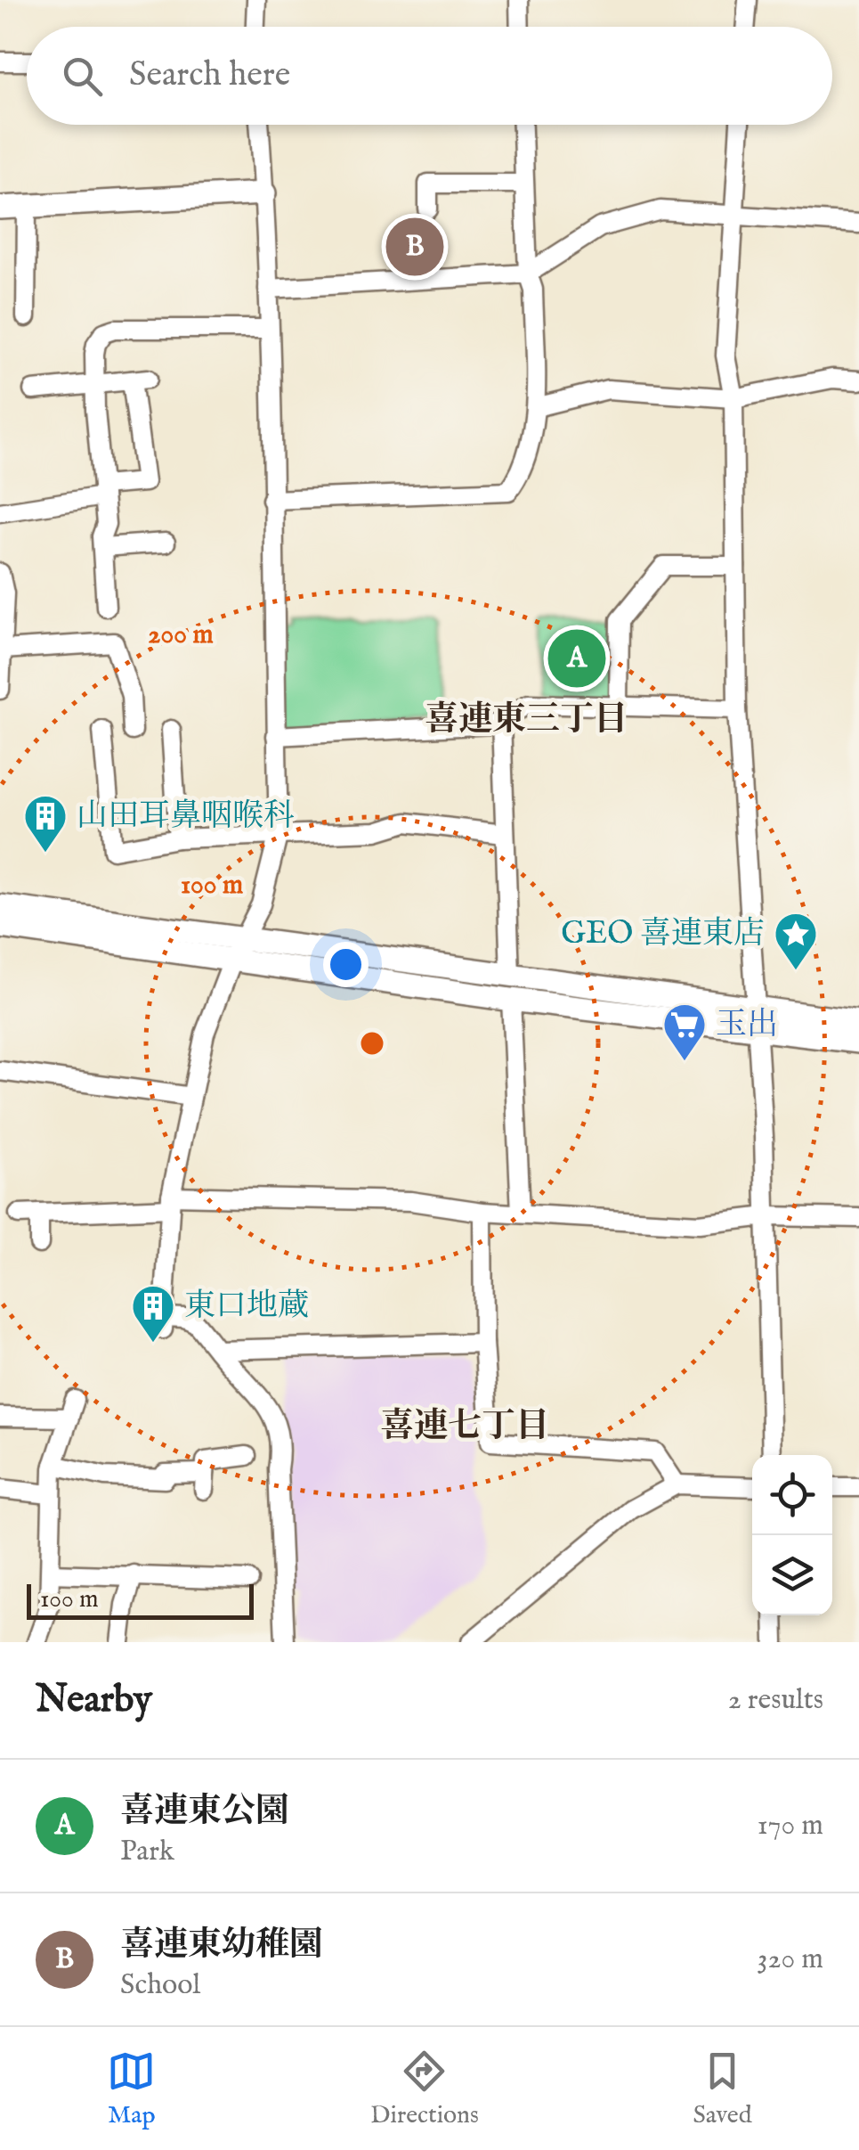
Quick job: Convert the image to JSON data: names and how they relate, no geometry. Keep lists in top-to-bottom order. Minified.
{"districts":["喜連東三丁目","喜連七丁目"],"places":{"building":["山田耳鼻咽喉科","東口地蔵"],"place":["GEO 喜連東店"],"supermarket":["玉出"]},"scale_bar":"100 m","page":{"search":"Search here","pins":["B","A"],"scale":"100 m","heading":["Nearby","2 results"],"list":[{"mark":"A","name":"喜連東公園","note":"Park","value":"170 m"},{"mark":"B","name":"喜連東幼稚園","note":"School","value":"320 m"}],"nav":["Map","Directions","Saved"]},"rings":["200 m","100 m"]}
